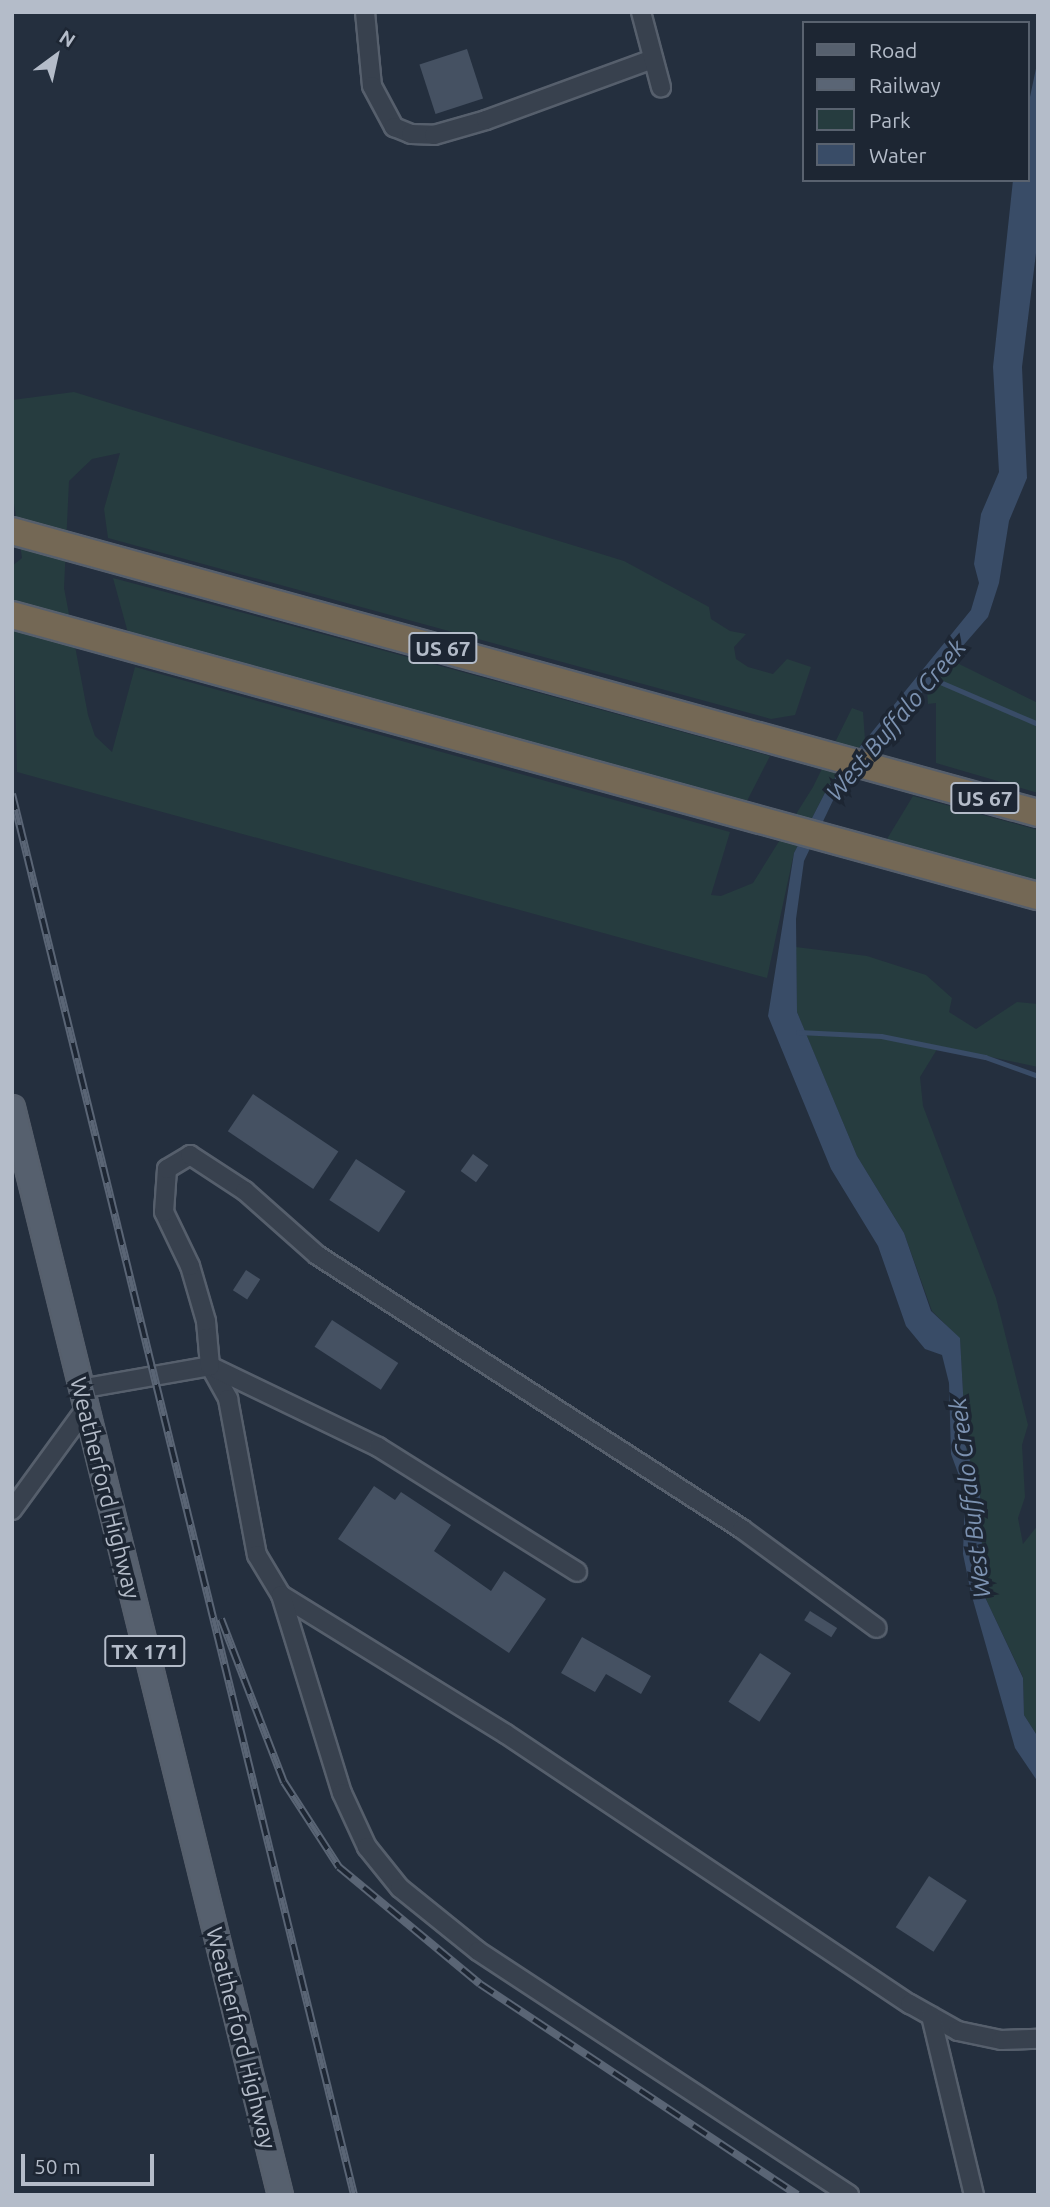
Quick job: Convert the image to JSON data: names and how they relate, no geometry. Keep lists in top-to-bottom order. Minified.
{"streets":{"highway":["US 67"],"main road":["Weatherford Highway","TX 171"]},"water":["West Buffalo Creek"],"legend":["Road","Railway","Park","Water"],"scale_bar":"50 m","north":"top right"}
